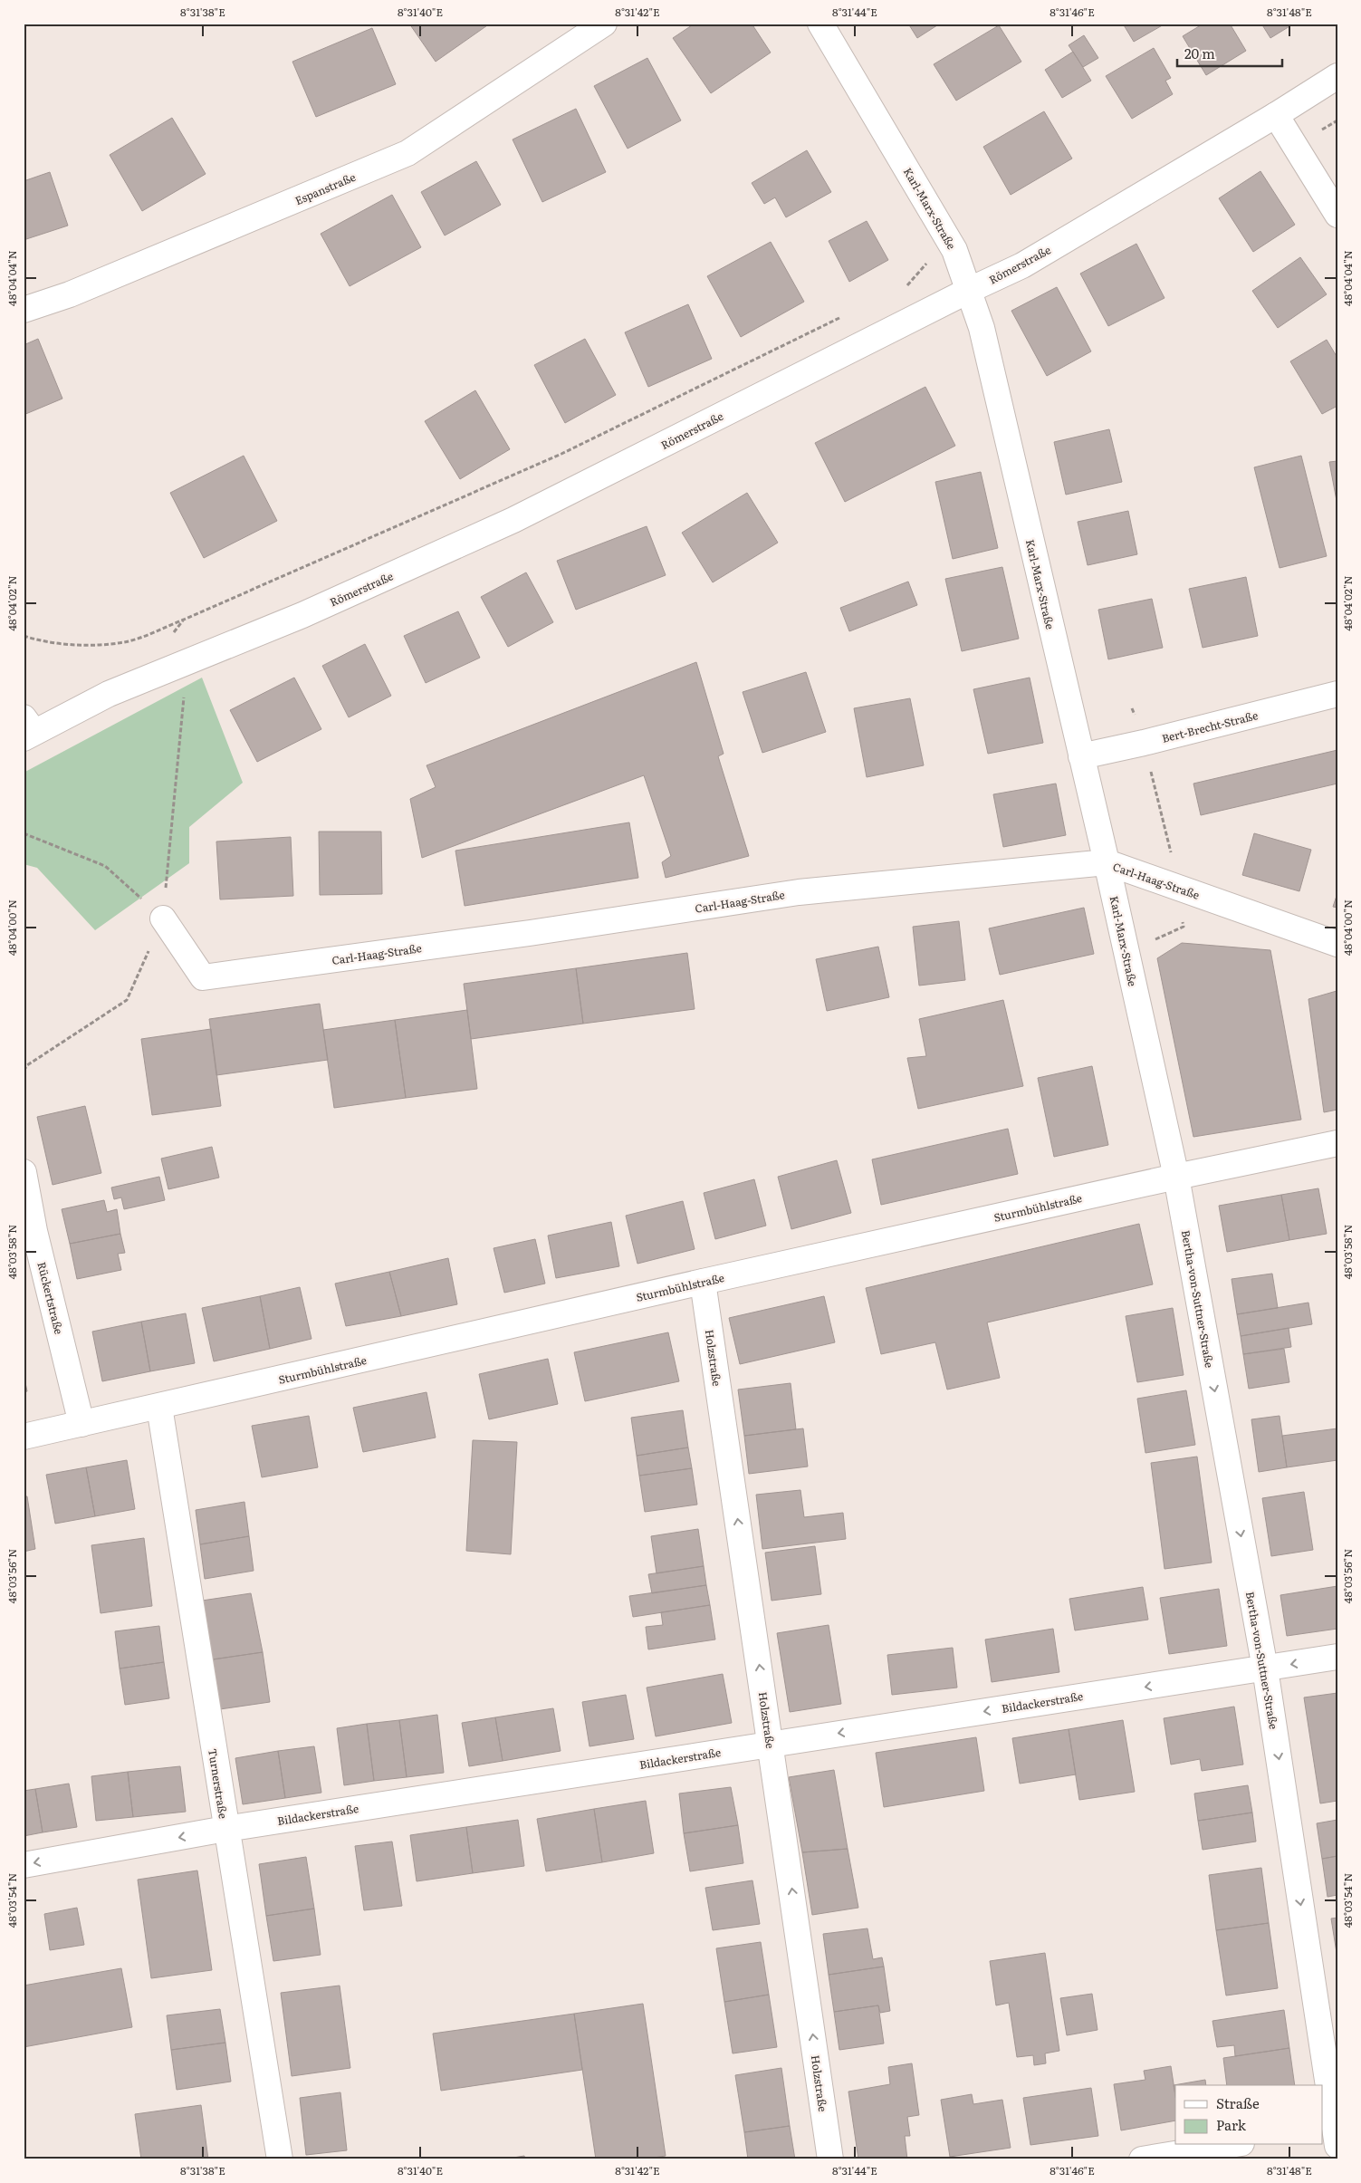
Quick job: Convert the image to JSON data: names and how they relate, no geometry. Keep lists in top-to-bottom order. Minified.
{"streets":{"street":["Espanstraße","Karl-Marx-Straße","Römerstraße","Bert-Brecht-Straße","Carl-Haag-Straße","Sturmbühlstraße","Rückertstraße","Bertha-von-Suttner-Straße","Holzstraße","Bildackerstraße","Turnerstraße"]},"crossings":[["Karl-Marx-Straße","Römerstraße"],["Karl-Marx-Straße","Bert-Brecht-Straße"],["Karl-Marx-Straße","Carl-Haag-Straße"],["Karl-Marx-Straße","Sturmbühlstraße"],["Karl-Marx-Straße","Bertha-von-Suttner-Straße"],["Sturmbühlstraße","Rückertstraße"],["Sturmbühlstraße","Bertha-von-Suttner-Straße"],["Sturmbühlstraße","Holzstraße"],["Sturmbühlstraße","Turnerstraße"],["Bertha-von-Suttner-Straße","Bildackerstraße"],["Holzstraße","Bildackerstraße"],["Bildackerstraße","Turnerstraße"]],"one_way":["Bertha-von-Suttner-Straße","Holzstraße","Bildackerstraße"],"legend":["Straße","Park"],"scale_bar":"20 m","coordinates":["8°31'38\"E","8°31'40\"E","8°31'42\"E","8°31'44\"E","8°31'46\"E","8°31'48\"E","48°04'04\"N","48°04'02\"N","48°04'00\"N","48°03'58\"N","48°03'56\"N","48°03'54\"N"]}
